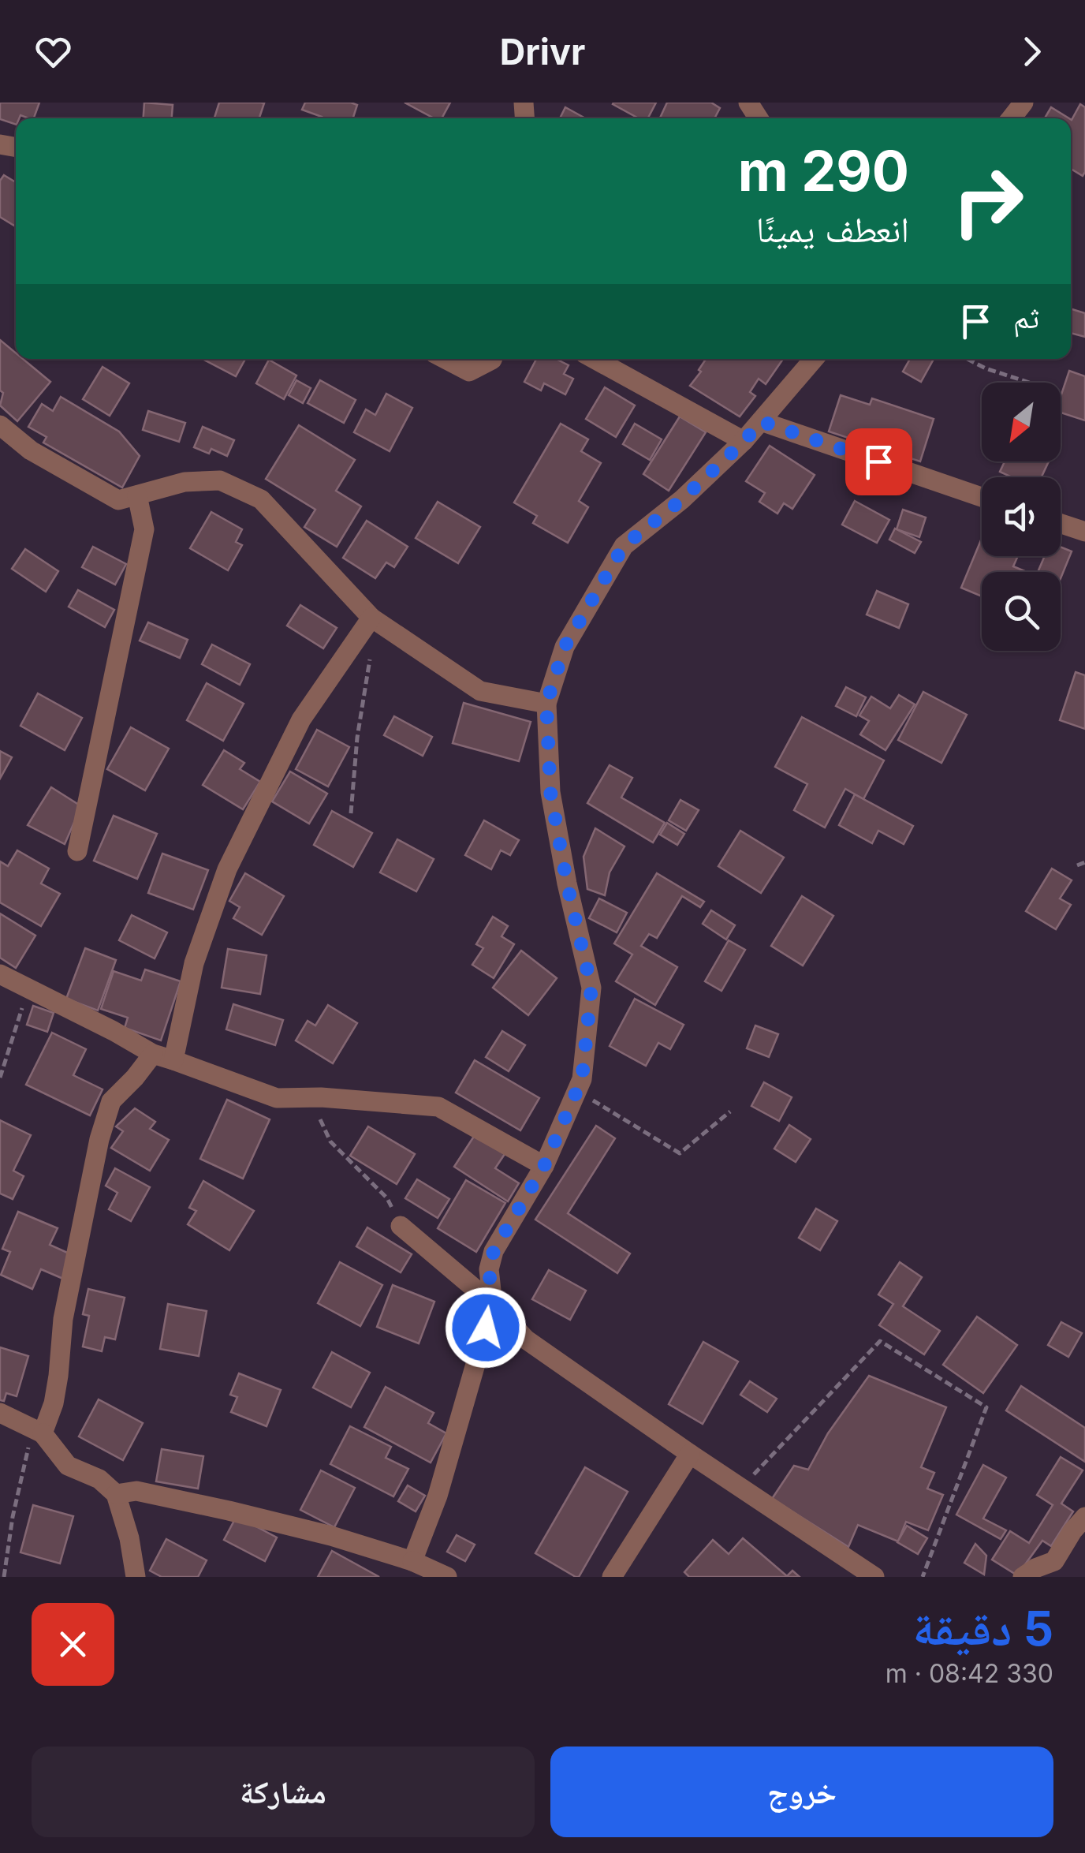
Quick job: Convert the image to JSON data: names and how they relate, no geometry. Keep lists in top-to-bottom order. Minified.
{"north":"bottom left","page":{"header":"Drivr","turn":["290 m","انعطف يمينًا"],"then":"ثم","heading":["5 دقيقة","330 m · 08:42"],"buttons":["خروج","مشاركة"]}}
